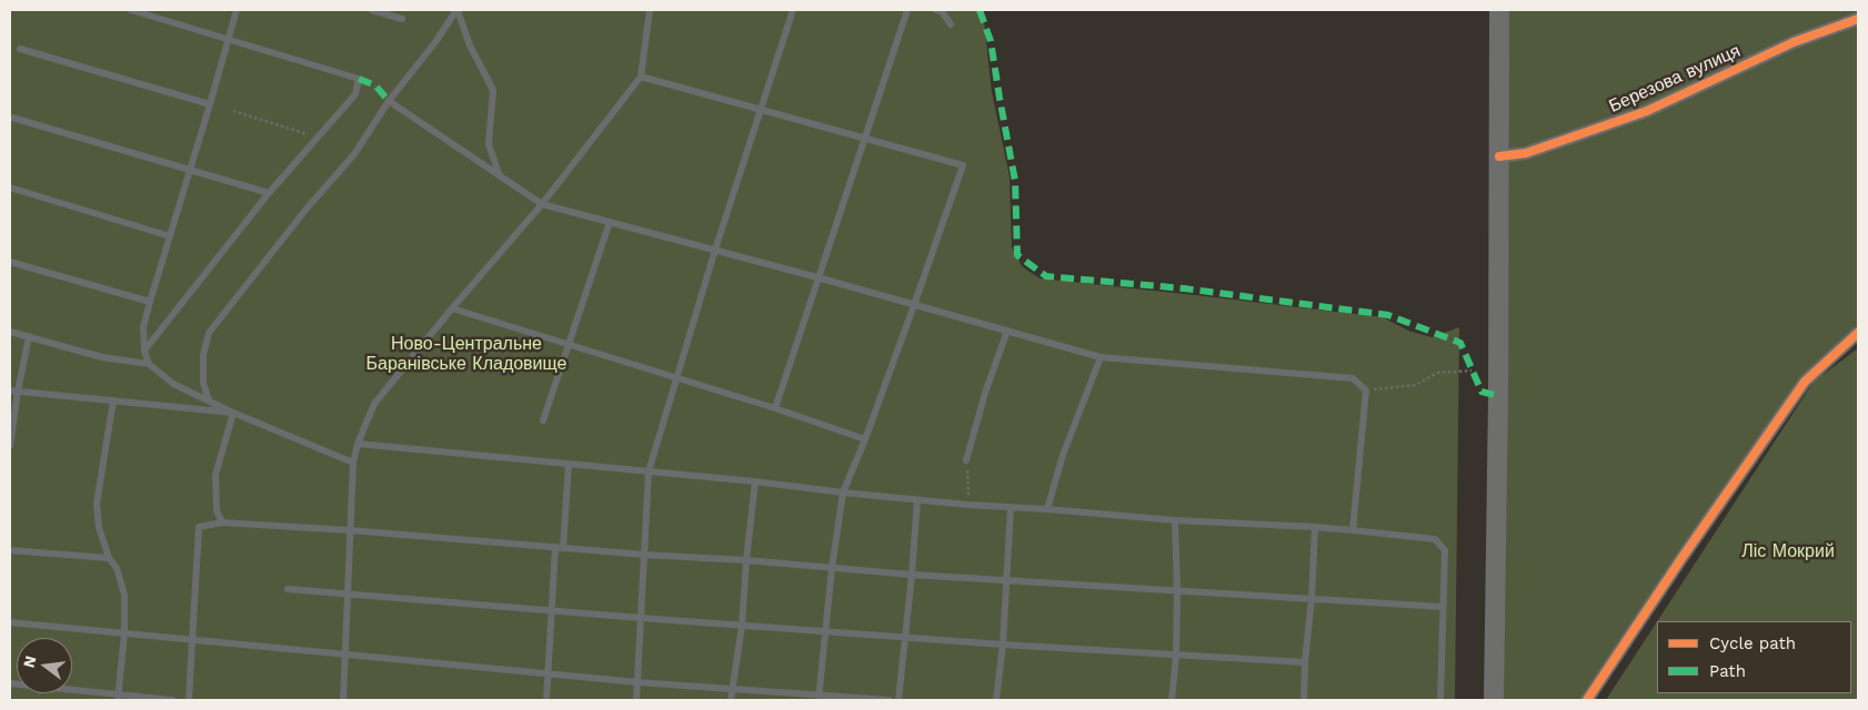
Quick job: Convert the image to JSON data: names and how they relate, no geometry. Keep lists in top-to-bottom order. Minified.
{"streets":{"street":["Березова вулиця"]},"parks":["Ново-Центральне Баранівське Кладовище","Ліс Мокрий"],"legend":["Cycle path","Path"],"north":"left"}
